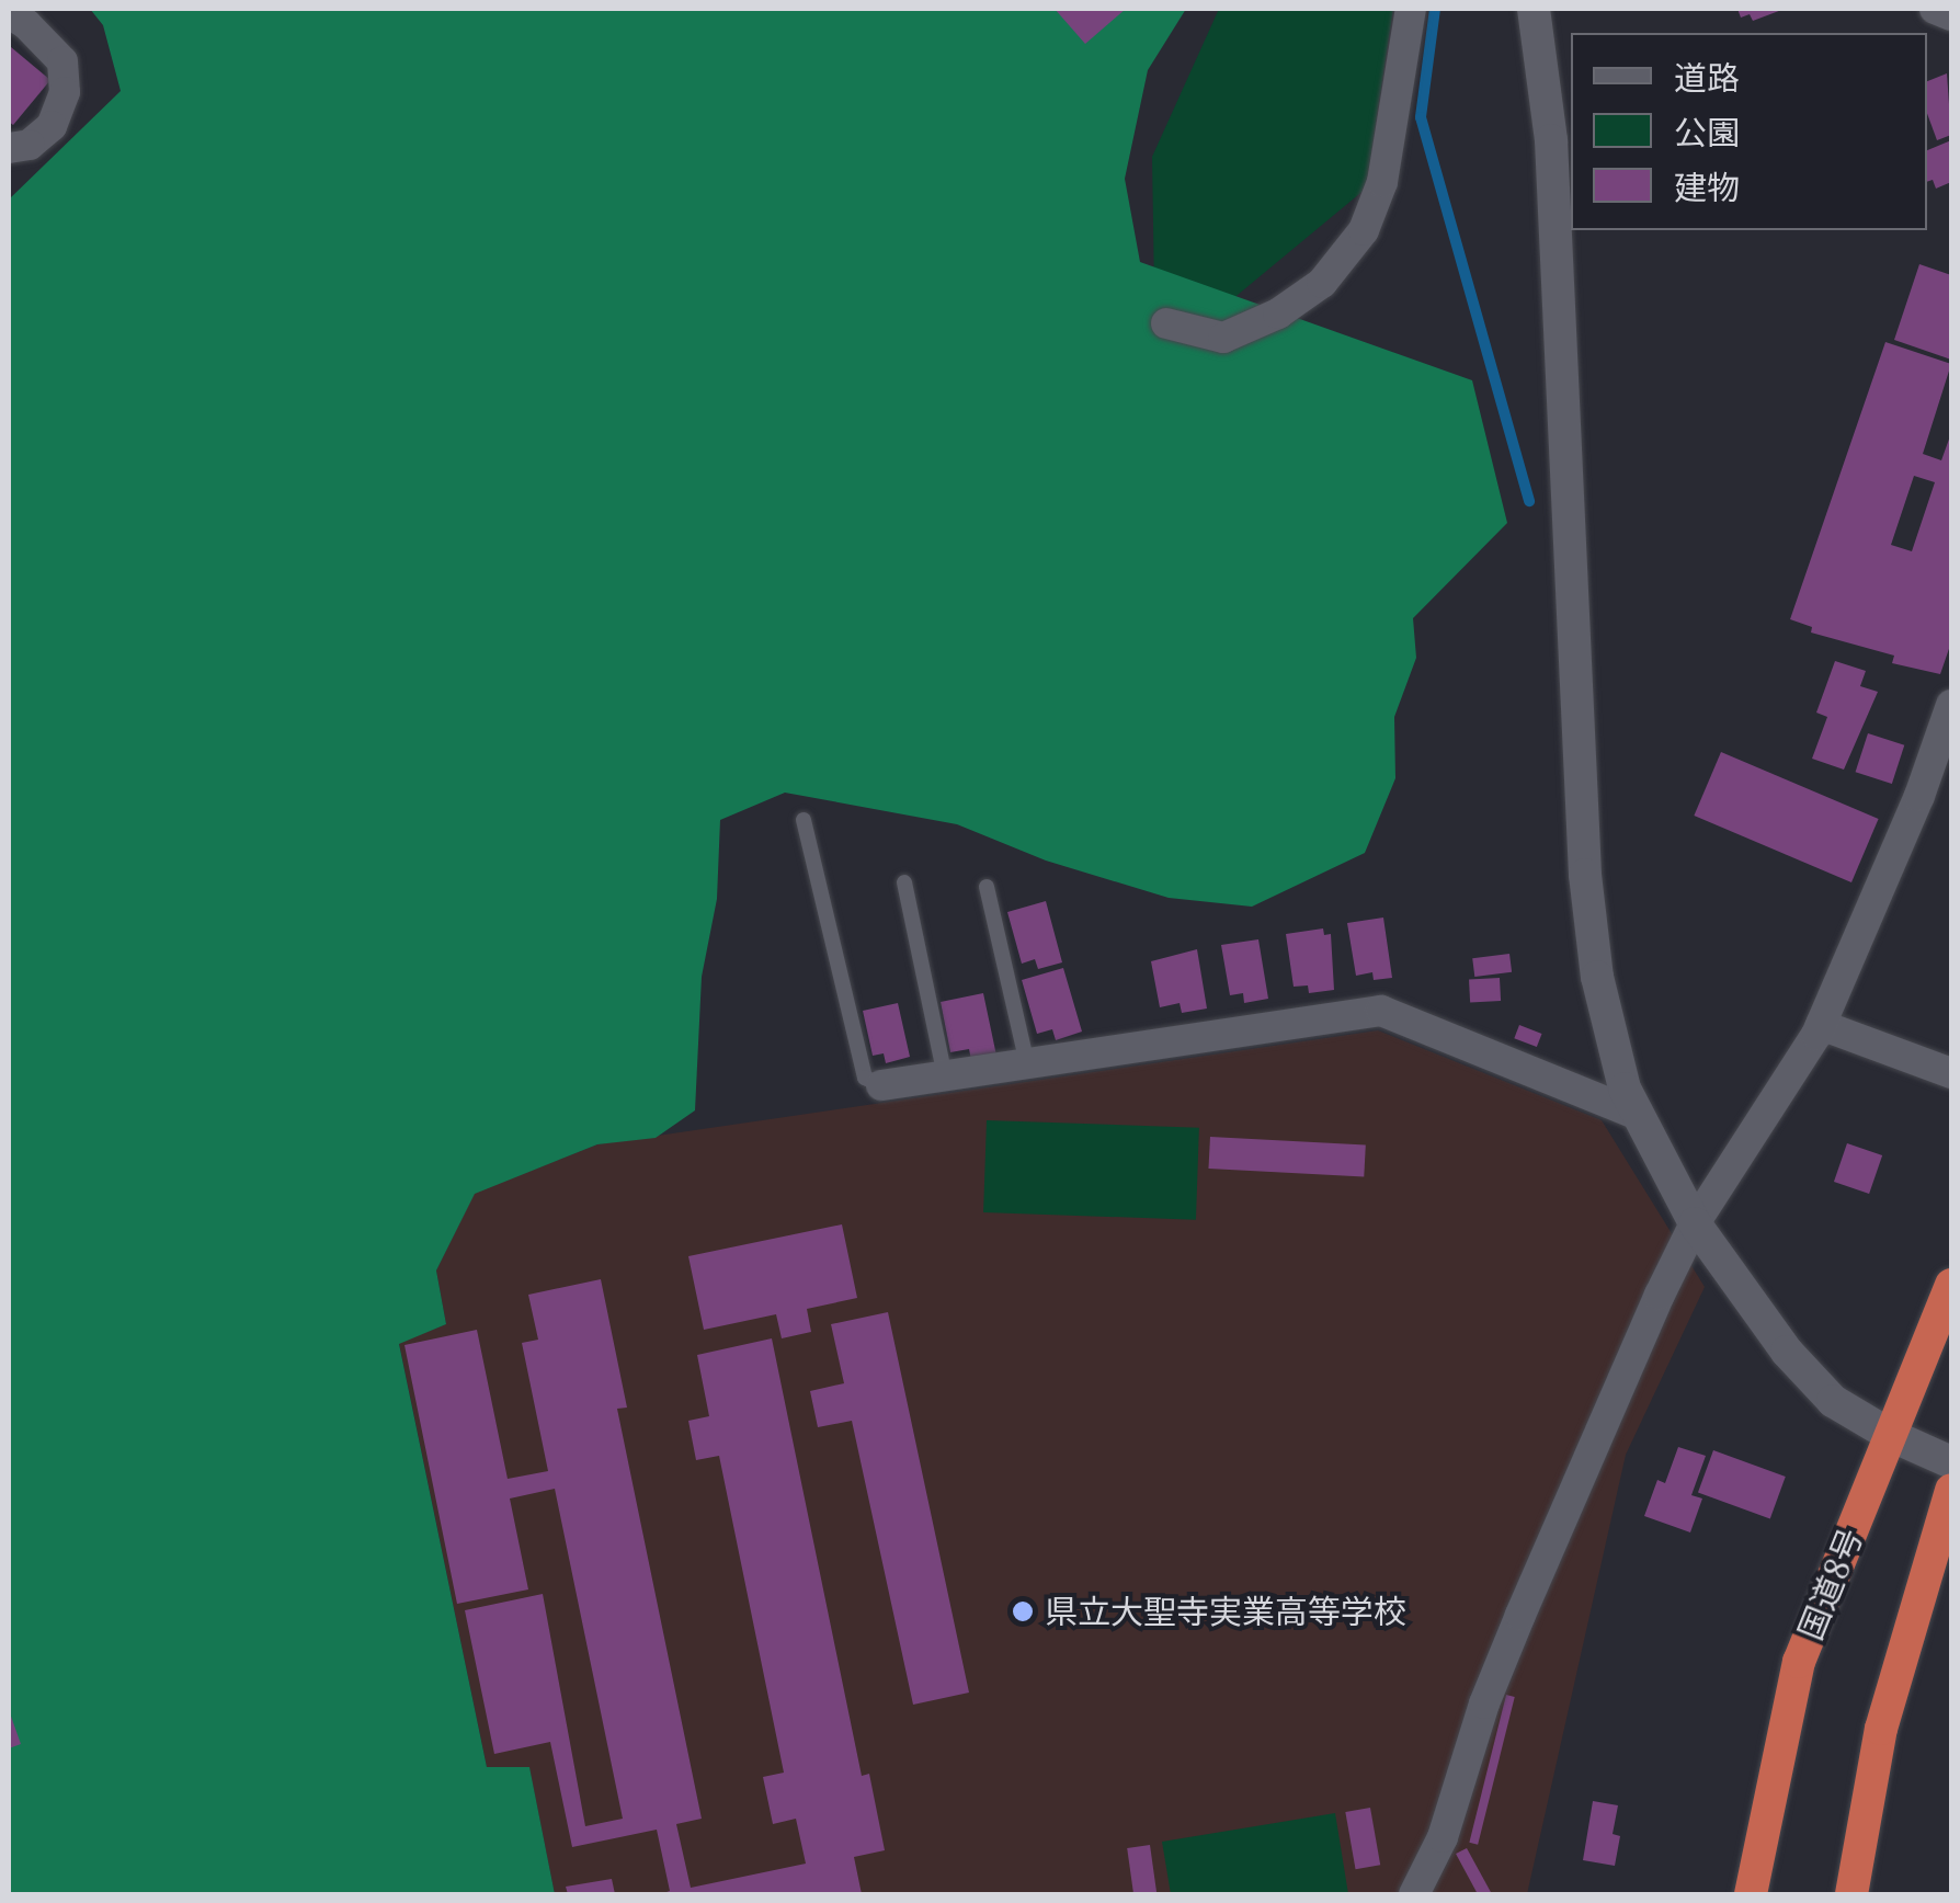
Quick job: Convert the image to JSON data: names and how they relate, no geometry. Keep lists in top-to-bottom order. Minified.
{"streets":{"highway":["国道8号"]},"places":["県立大聖寺実業高等学校"],"legend":["道路","公園","建物"]}
